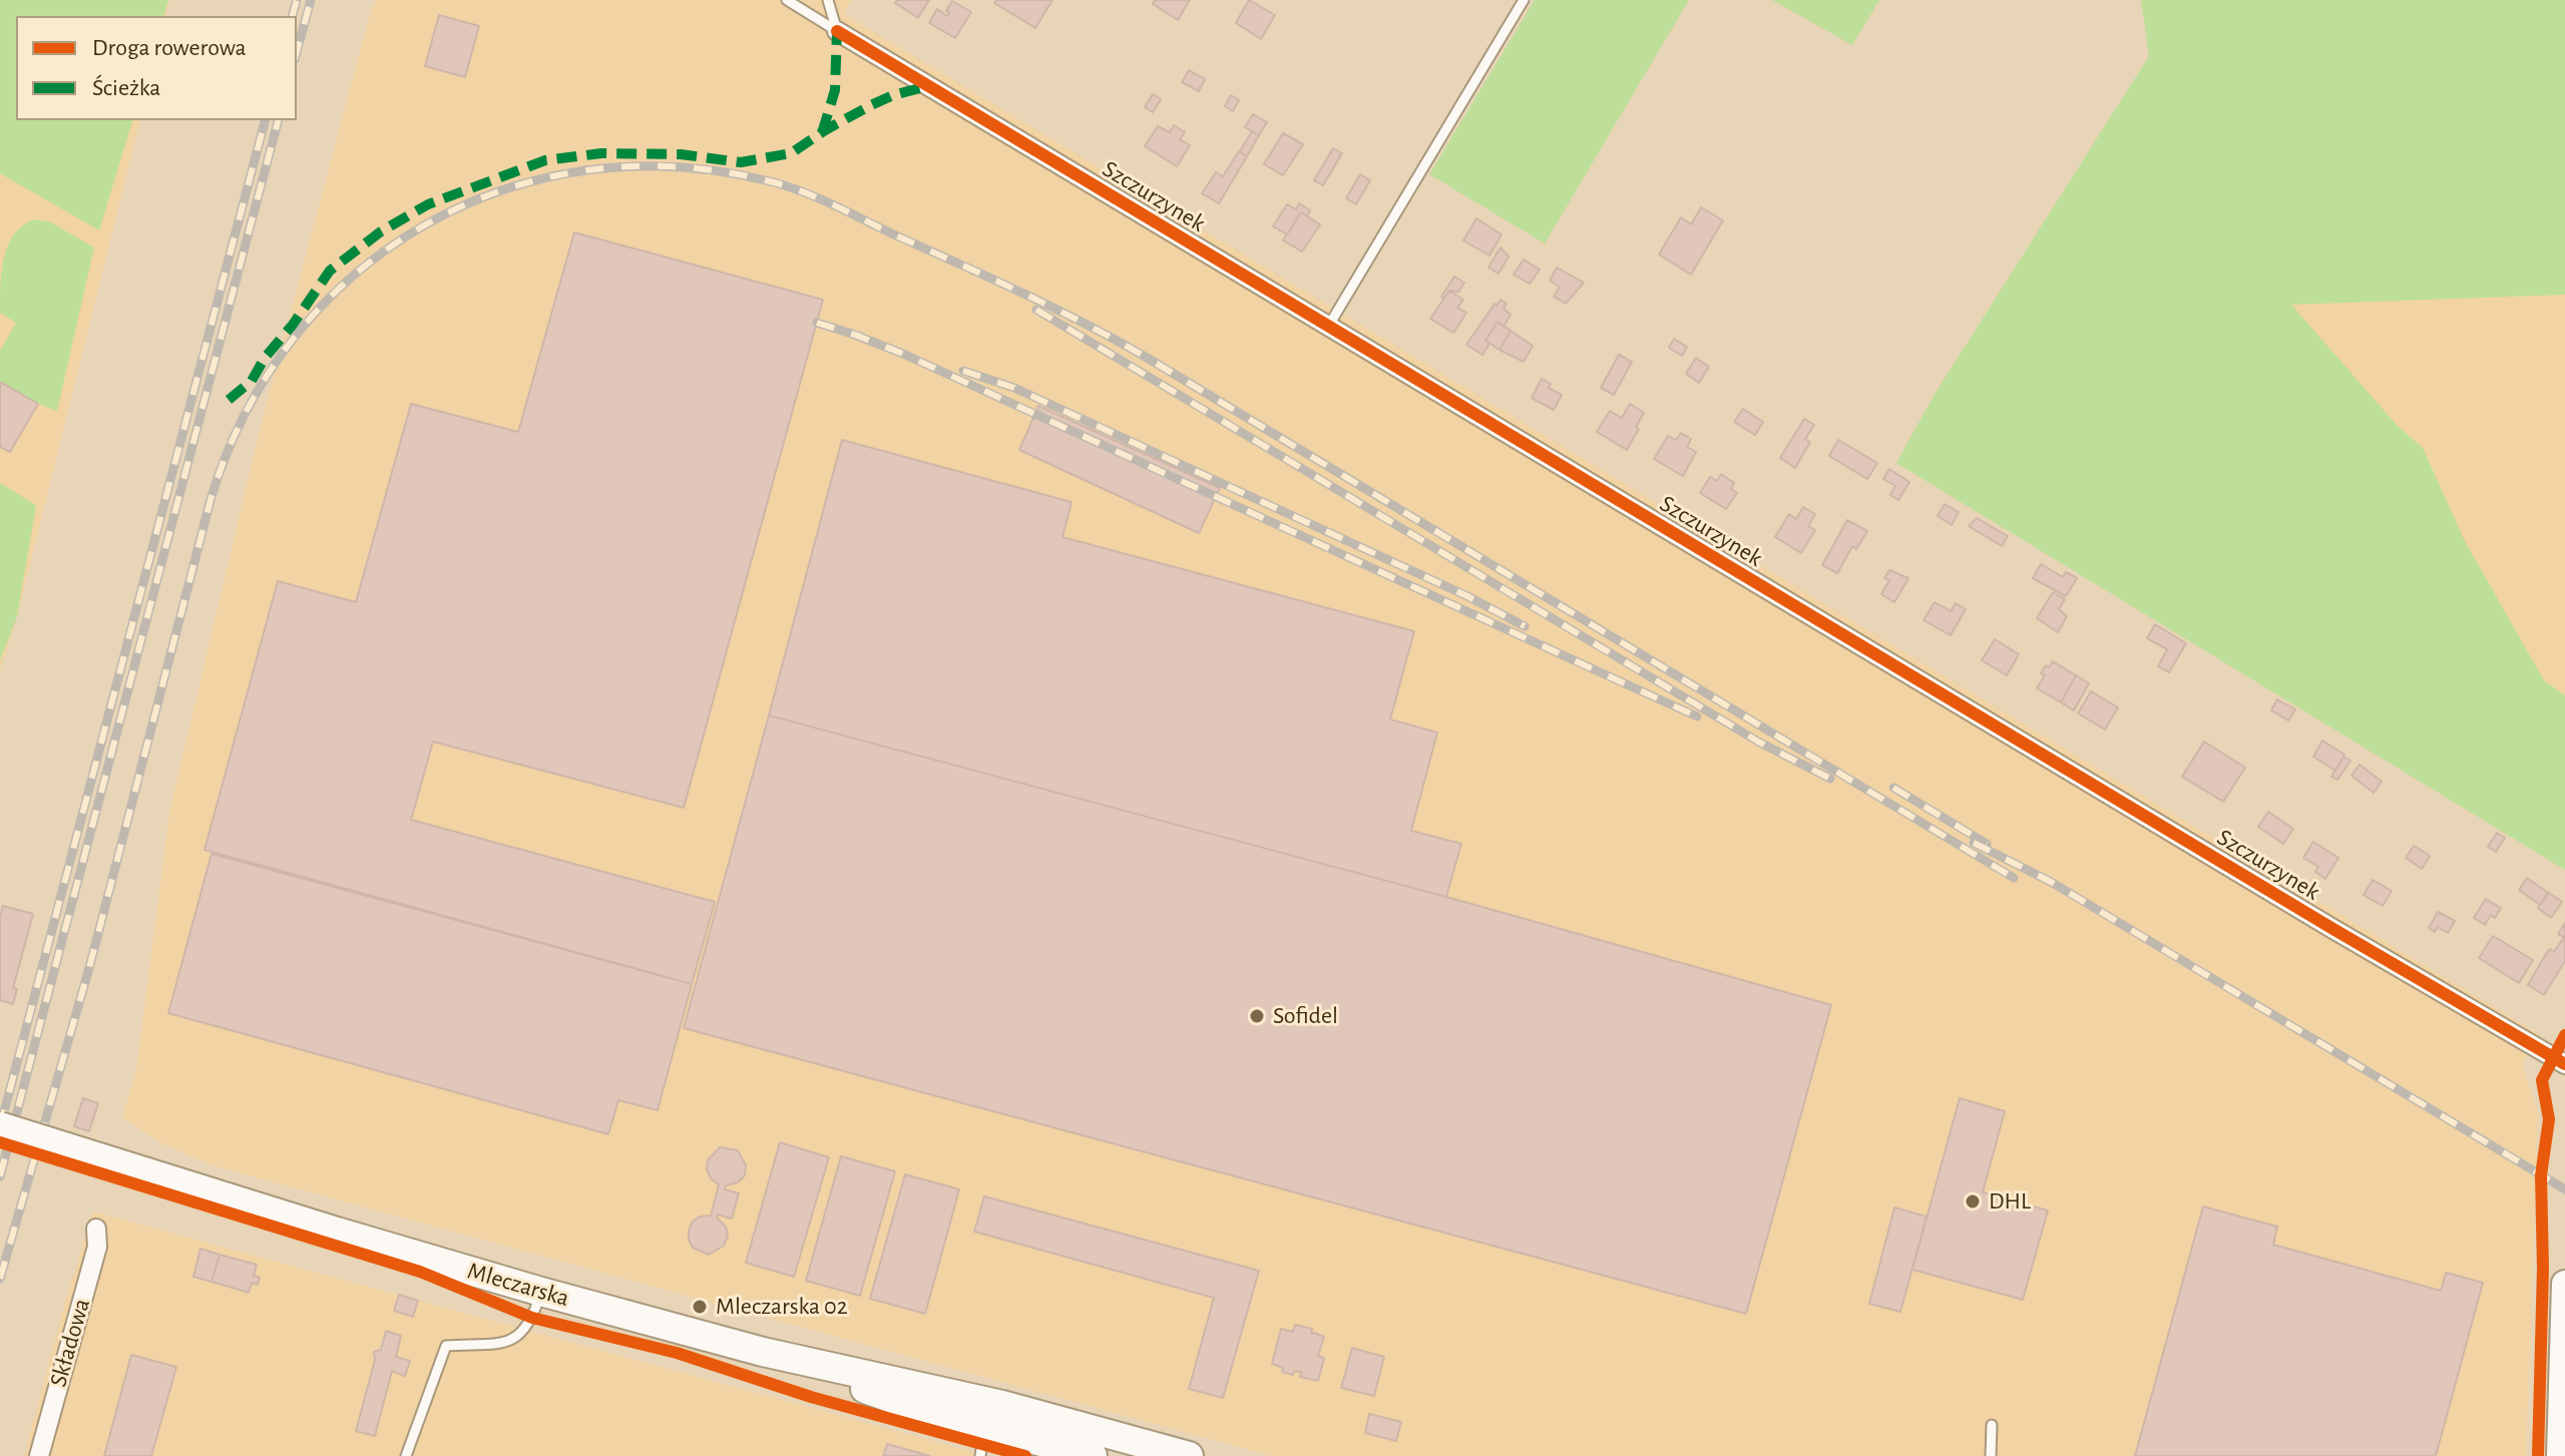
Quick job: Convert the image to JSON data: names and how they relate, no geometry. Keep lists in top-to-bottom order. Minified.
{"streets":{"main road":["Mleczarska"],"street":["Szczurzynek","Składowa"]},"places":["Sofidel","DHL","Mleczarska 02"],"legend":["Droga rowerowa","Ścieżka"]}
